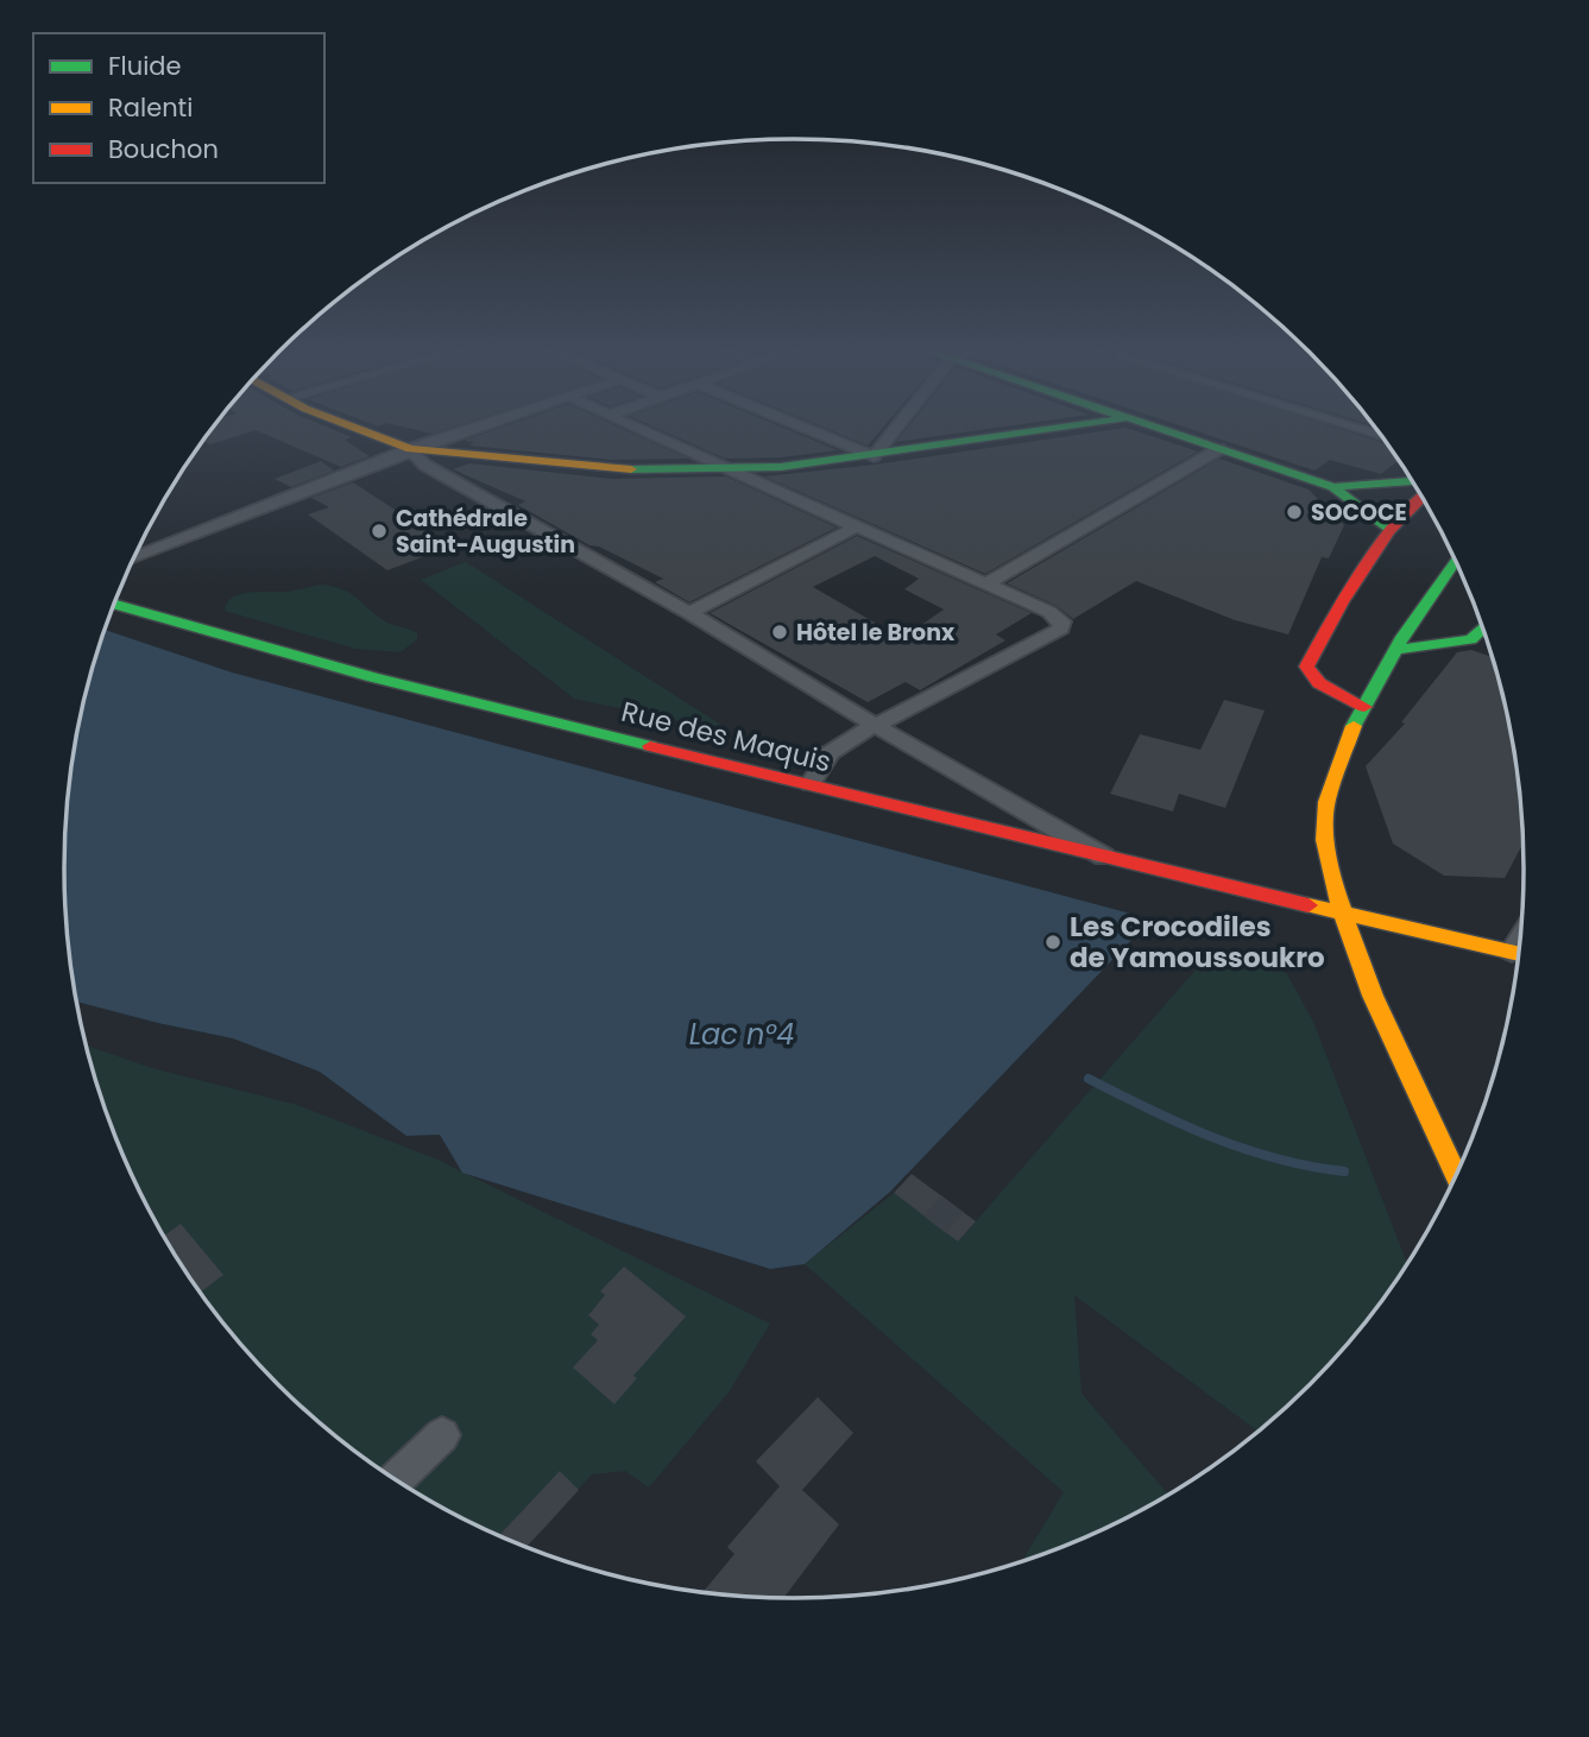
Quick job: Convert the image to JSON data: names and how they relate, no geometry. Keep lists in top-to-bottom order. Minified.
{"streets":{"main road":["Rue des Maquis"]},"water":["Lac n°4"],"places":["SOCOCE","Cathédrale Saint-Augustin","Hôtel le Bronx","Les Crocodiles de Yamoussoukro"],"legend":["Fluide","Ralenti","Bouchon"]}
